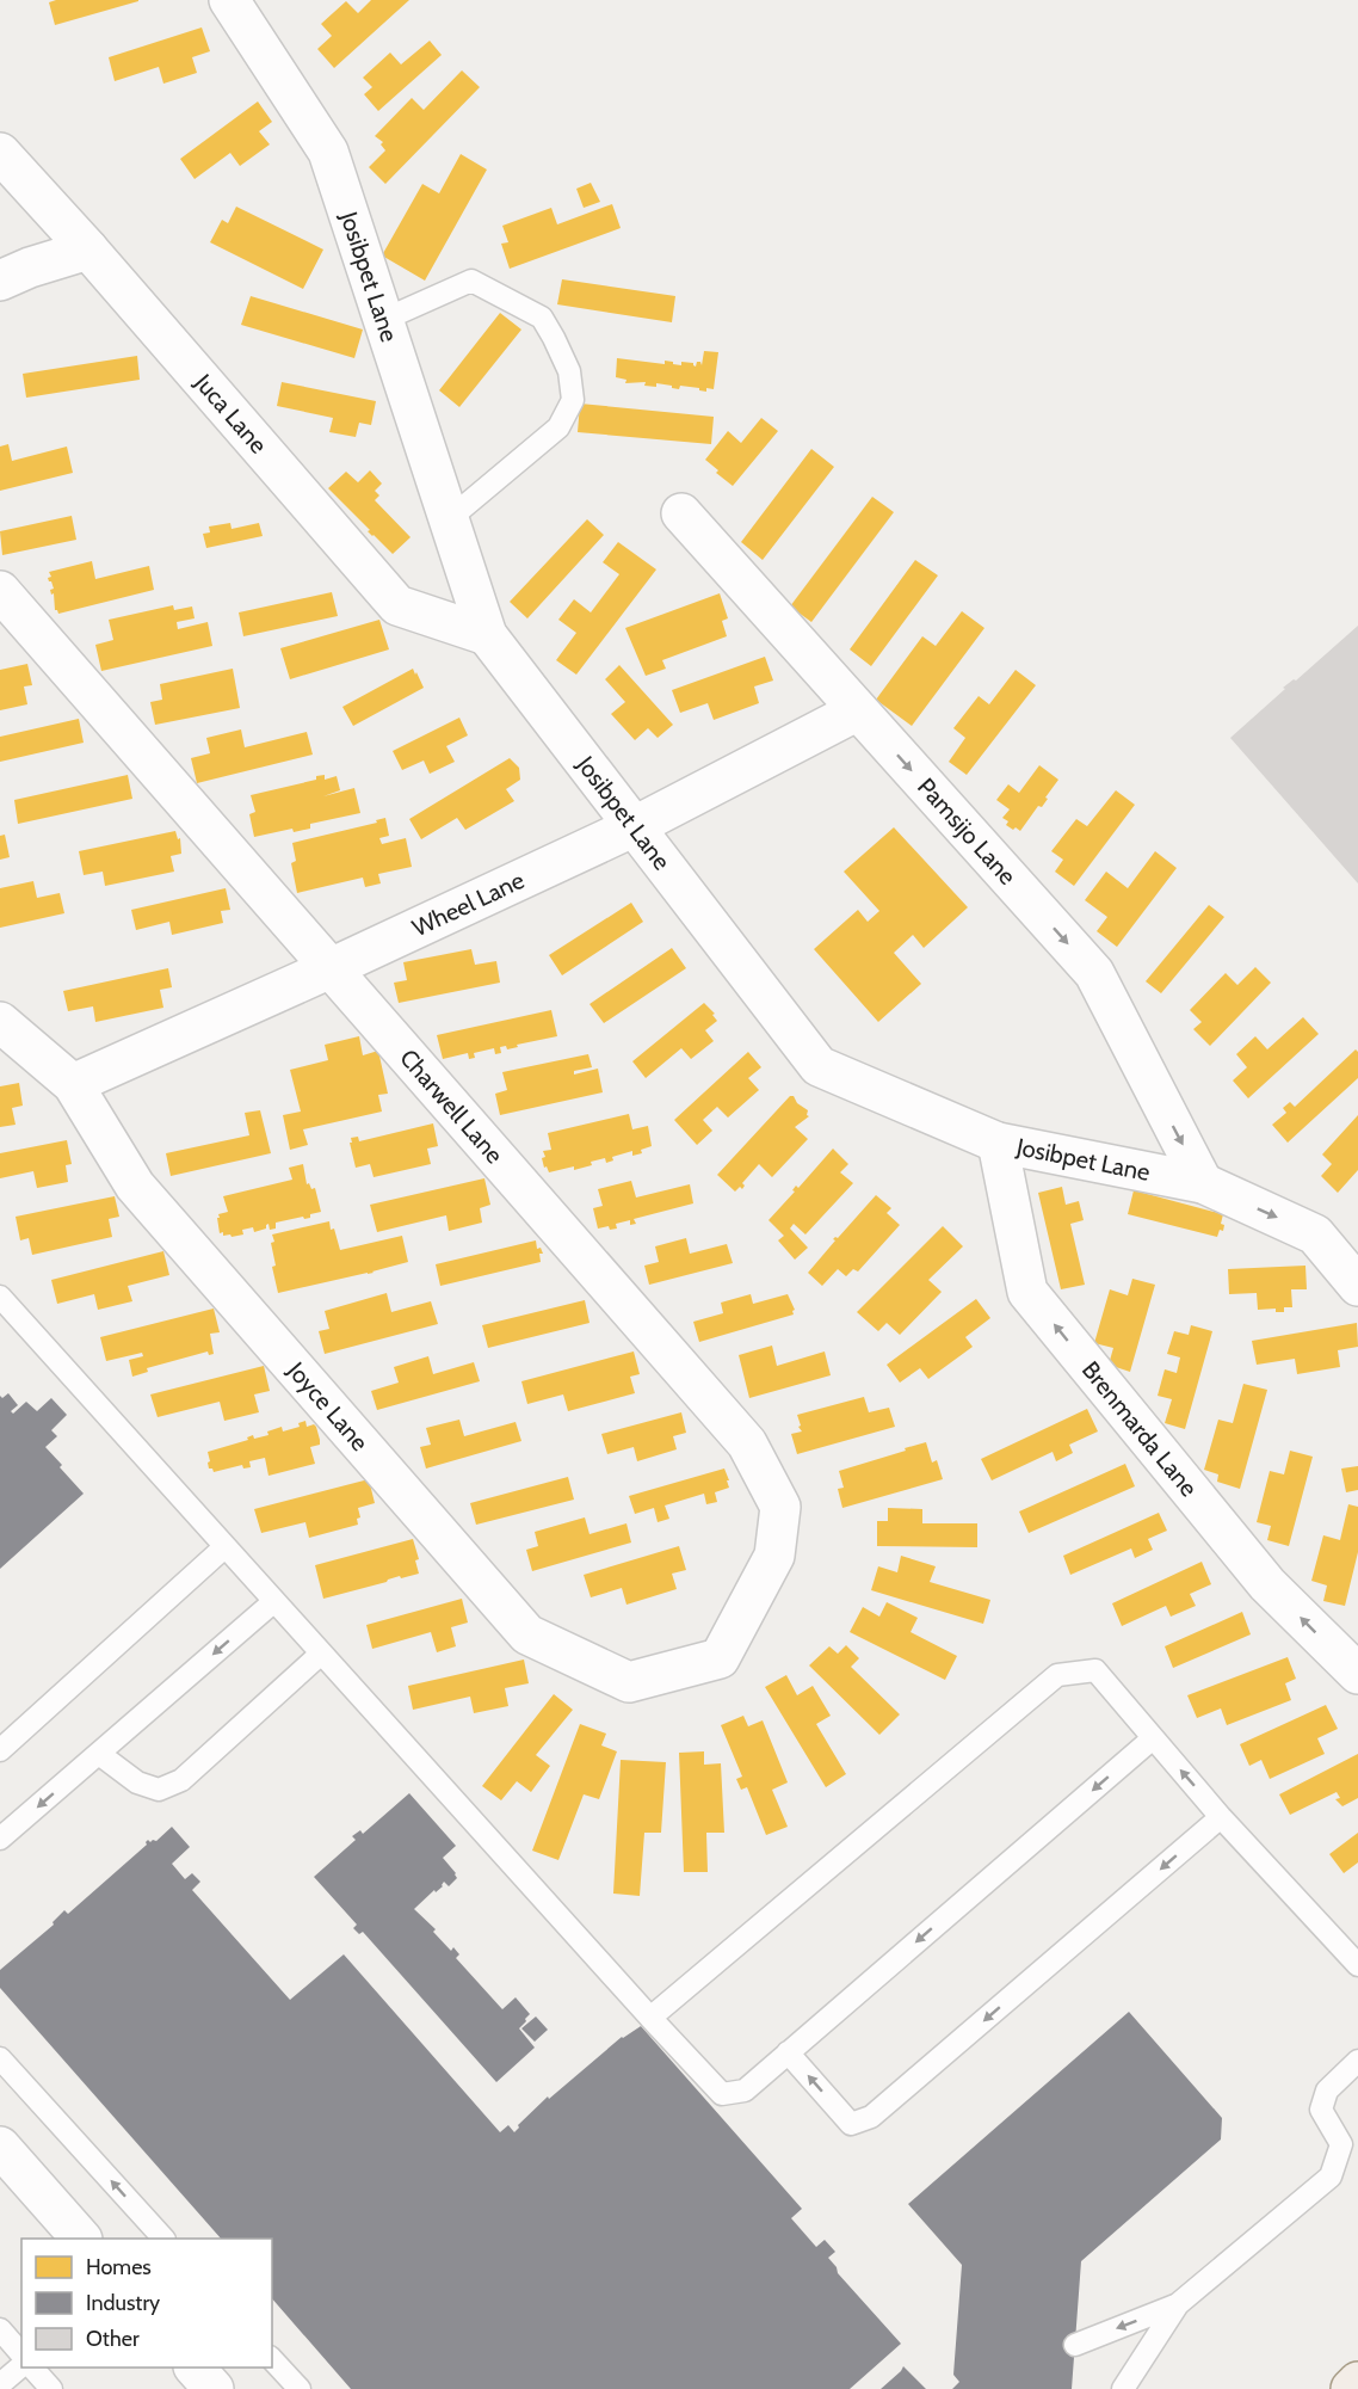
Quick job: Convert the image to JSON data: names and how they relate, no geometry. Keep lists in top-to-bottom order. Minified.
{"streets":{"street":["Josibpet Lane","Juca Lane","Pamsijo Lane","Wheel Lane","Charwell Lane","Joyce Lane","Brenmarda Lane"]},"crossings":[["Josibpet Lane","Juca Lane"],["Josibpet Lane","Pamsijo Lane"],["Josibpet Lane","Wheel Lane"],["Josibpet Lane","Brenmarda Lane"],["Pamsijo Lane","Wheel Lane"],["Wheel Lane","Charwell Lane"],["Wheel Lane","Joyce Lane"],["Charwell Lane","Joyce Lane"]],"one_way":["Pamsijo Lane","Brenmarda Lane"],"legend":["Homes","Industry","Other"]}
